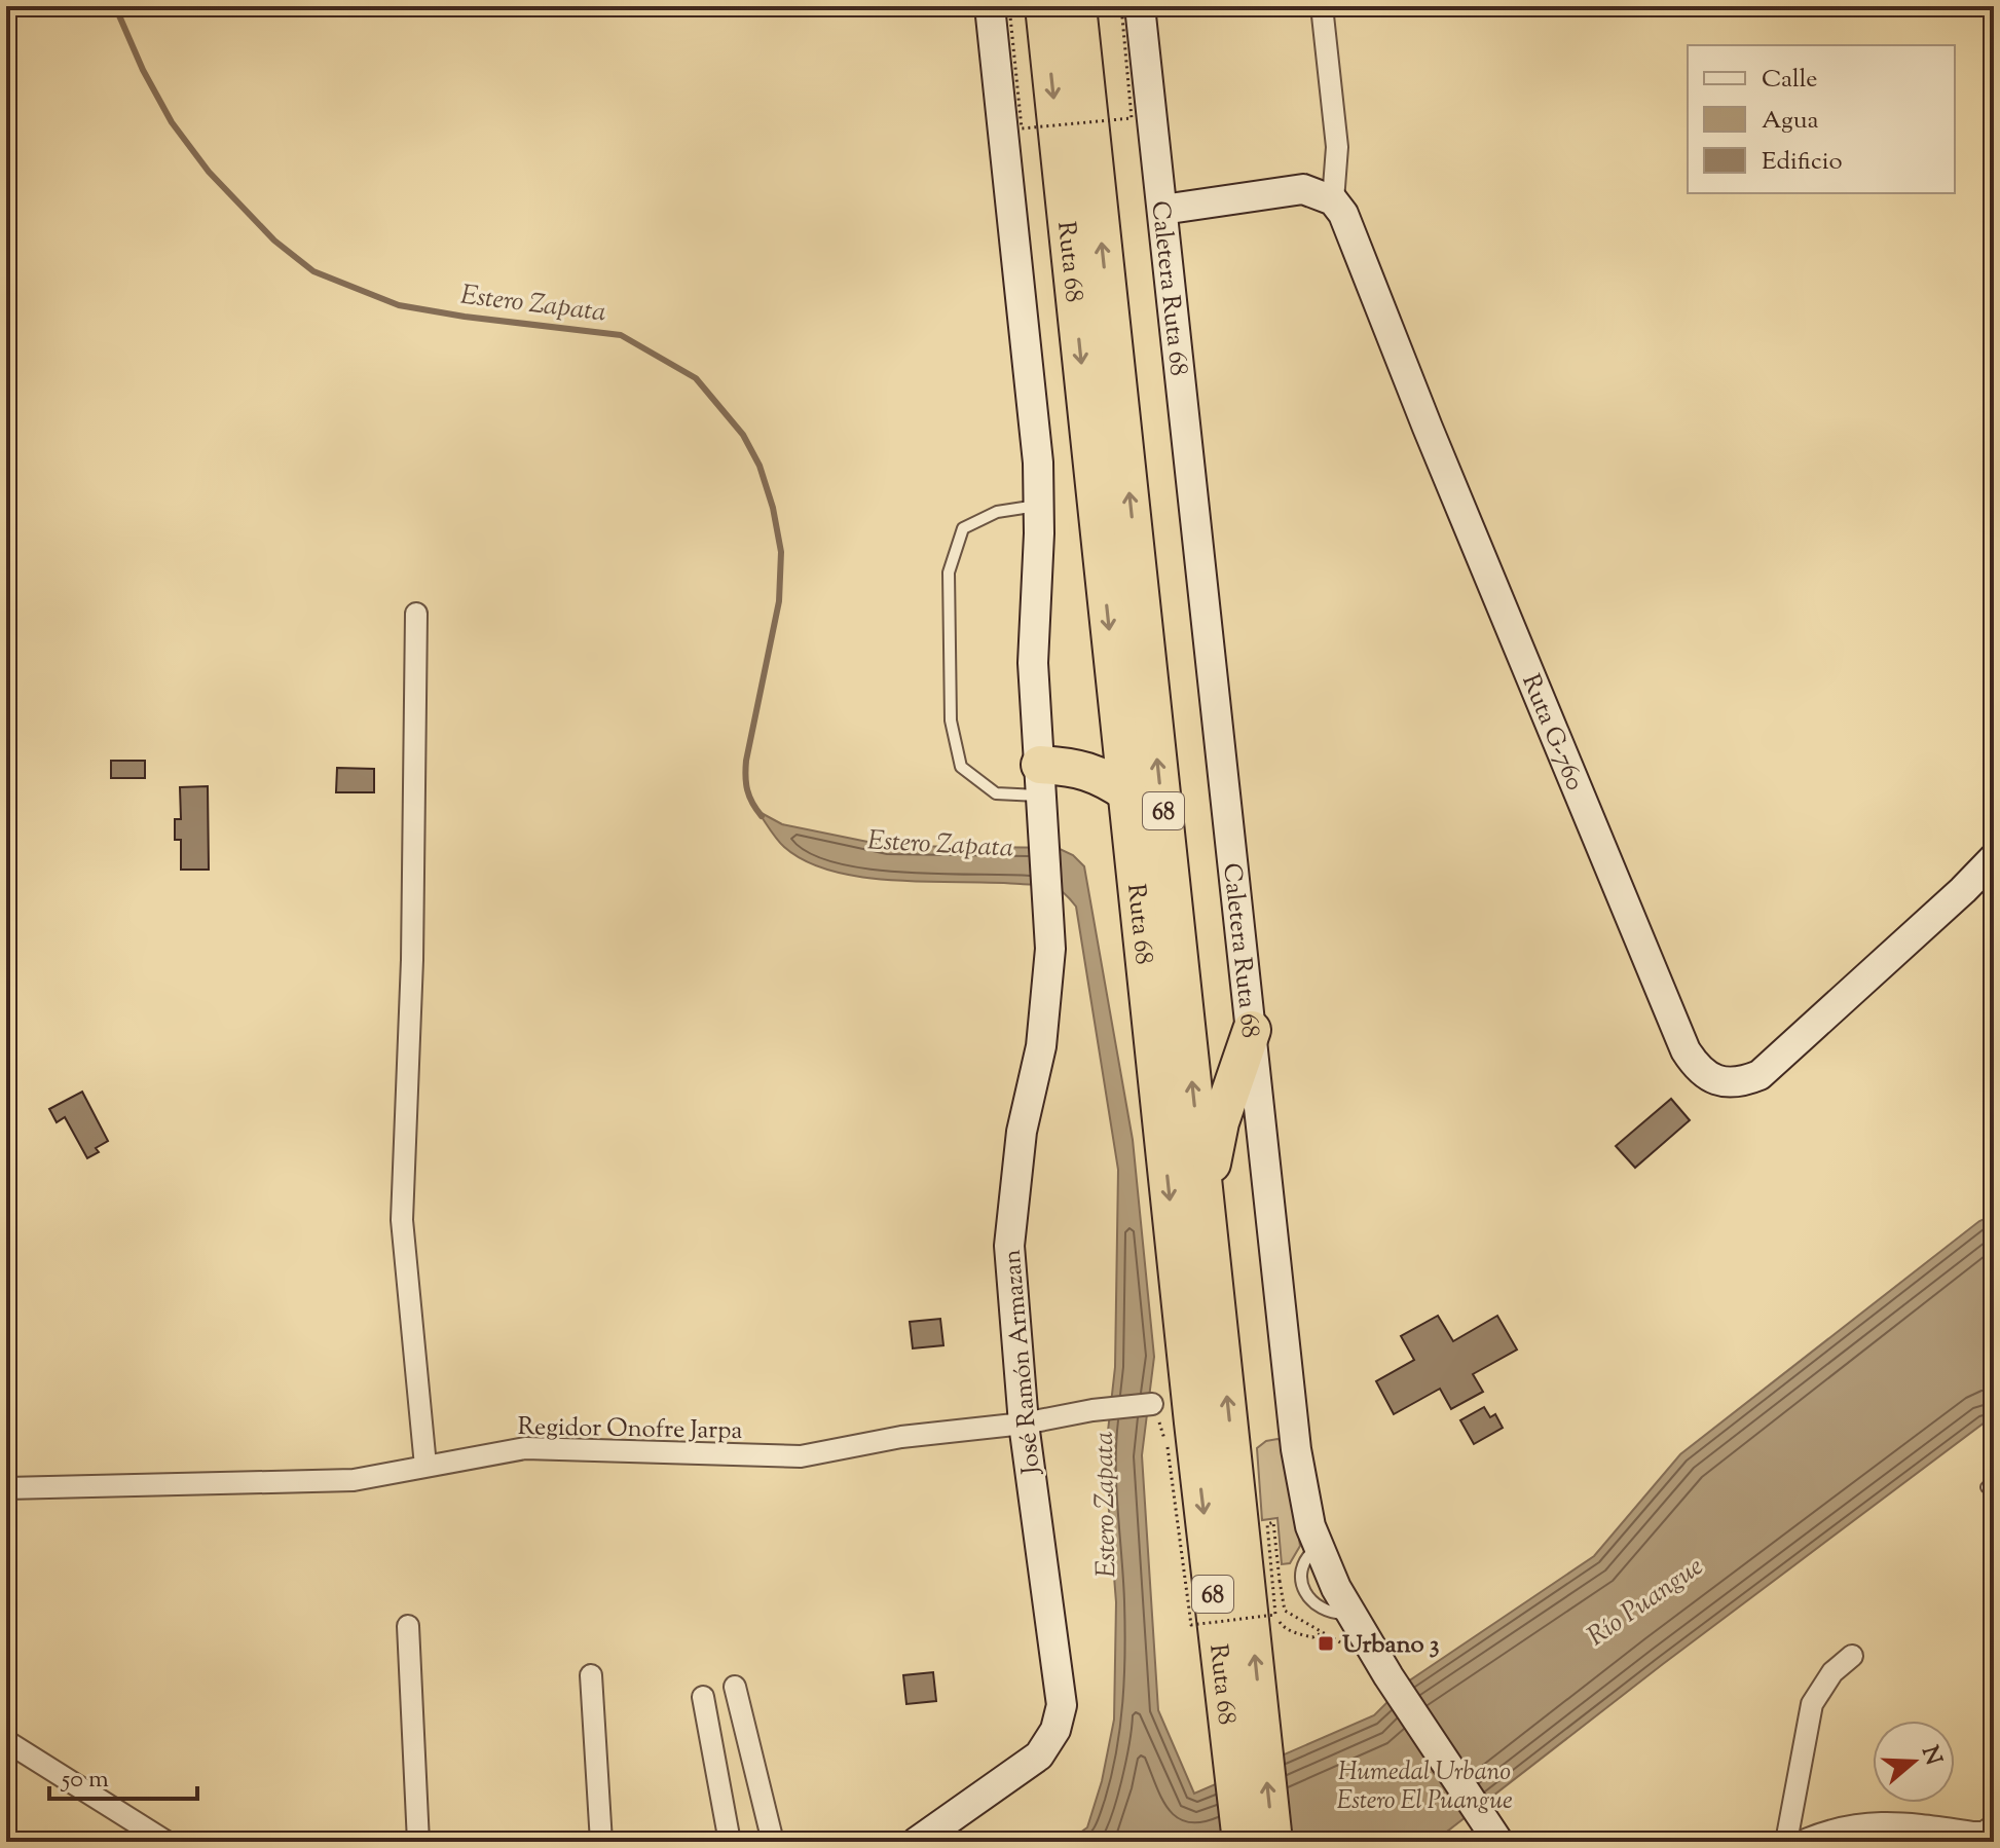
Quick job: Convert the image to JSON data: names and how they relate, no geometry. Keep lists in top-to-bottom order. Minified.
{"streets":{"highway":["Ruta 68","68"],"street":["Caletera Ruta 68","Ruta G-760","José Ramón Armazan","Regidor Onofre Jarpa"]},"crossings":[["José Ramón Armazan","Regidor Onofre Jarpa"]],"water":["Estero Zapata","Río Puangue"],"parks":["Humedal Urbano Estero El Puangue"],"places":{"transit":["Urbano 3"]},"legend":["Calle","Agua","Edificio"],"scale_bar":"50 m","north":"right"}
